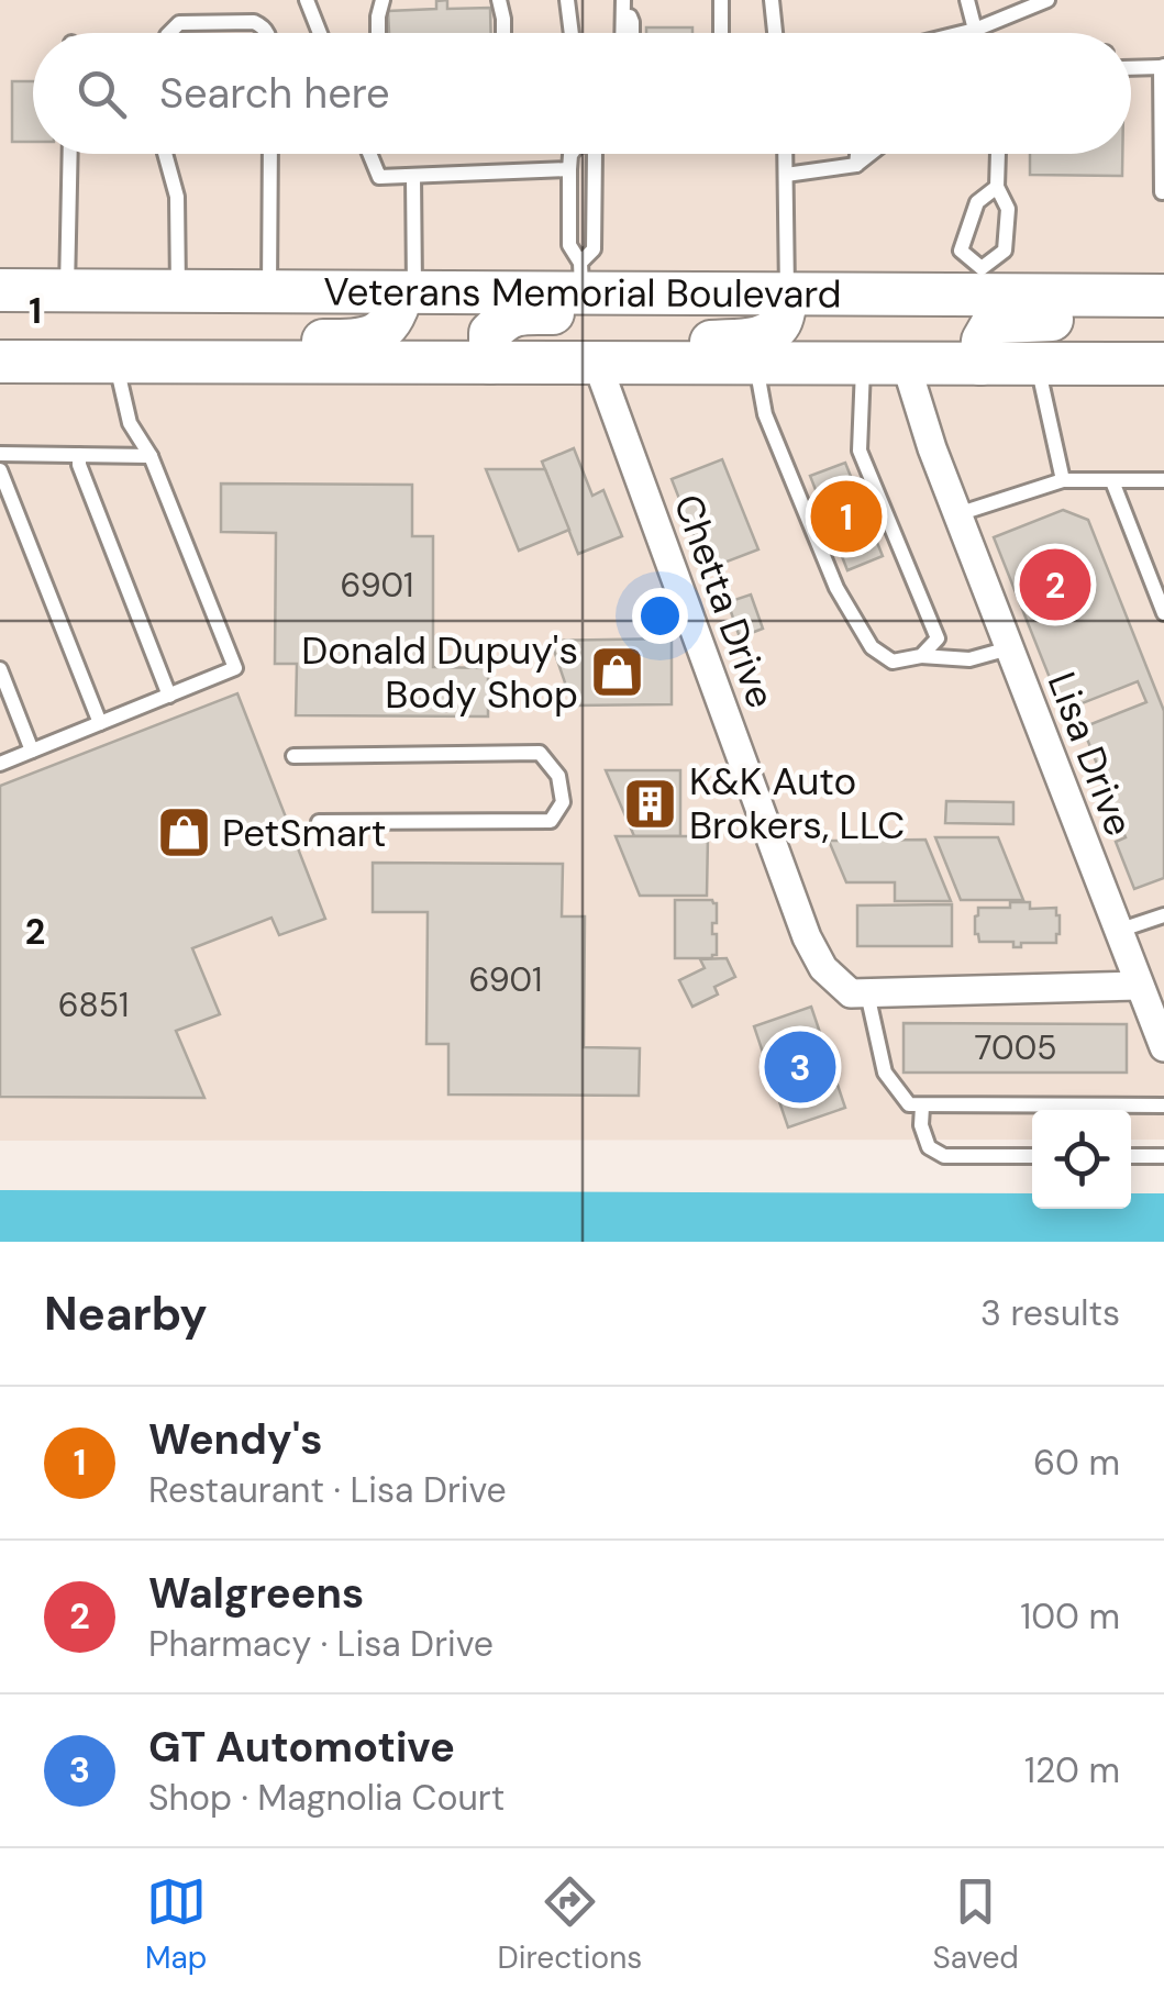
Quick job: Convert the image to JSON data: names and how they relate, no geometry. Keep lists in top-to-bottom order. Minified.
{"streets":{"main road":["Veterans Memorial Boulevard"],"street":["Chetta Drive","Lisa Drive"]},"crossings":[["Veterans Memorial Boulevard","Chetta Drive"],["Veterans Memorial Boulevard","Lisa Drive"]],"places":{"shop":["Donald Dupuy's Body Shop","PetSmart"],"building":["K&K Auto Brokers, LLC"]},"house_numbers":["6901","6901","6851","7005"],"page":{"search":"Search here","pins":["1","2","3"],"heading":["Nearby","3 results"],"list":[{"mark":"1","name":"Wendy's","note":"Restaurant · Lisa Drive","value":"60 m"},{"mark":"2","name":"Walgreens","note":"Pharmacy · Lisa Drive","value":"100 m"},{"mark":"3","name":"GT Automotive","note":"Shop · Magnolia Court","value":"120 m"}],"nav":["Map","Directions","Saved"]},"grid":{"rows":["1","2"]}}
